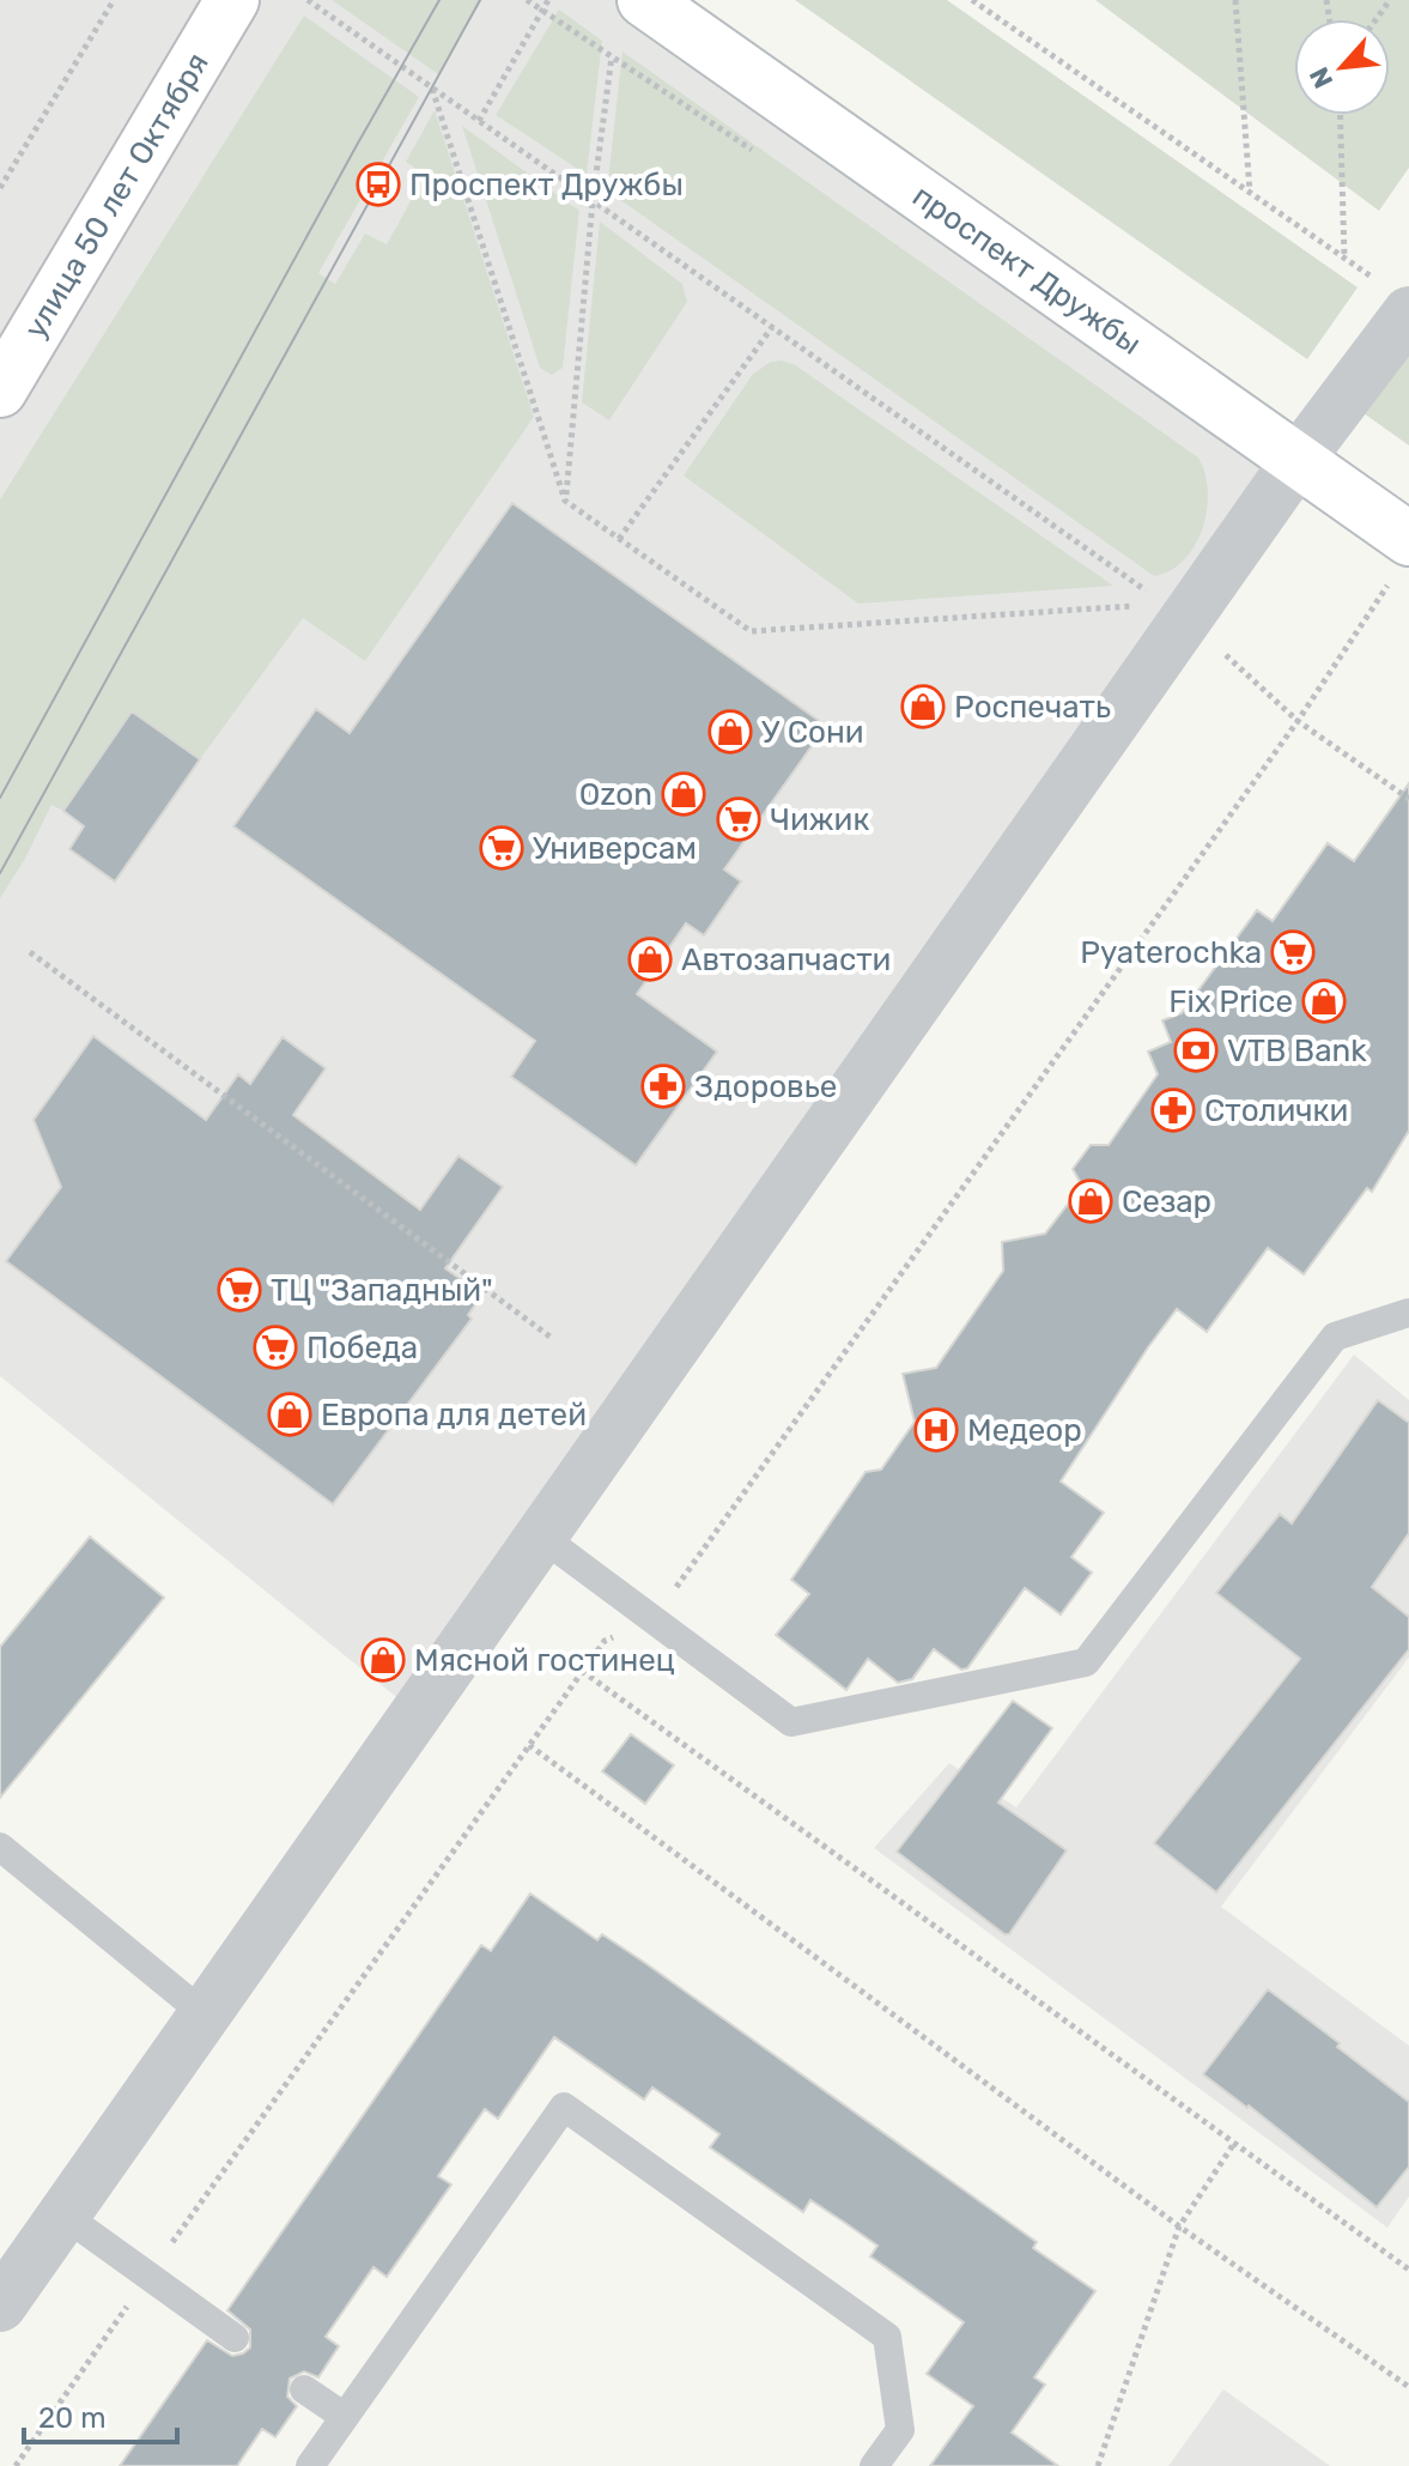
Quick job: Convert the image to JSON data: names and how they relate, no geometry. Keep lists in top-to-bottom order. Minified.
{"streets":{"main road":["улица 50 лет Октября","проспект Дружбы"]},"places":{"bus stop":["Проспект Дружбы"],"shop":["Роспечать","У Сони","Ozon","Автозапчасти","Fix Price","Сезар","Европа для детей","Мясной гостинец"],"supermarket":["Чижик","Универсам","Pyaterochka","ТЦ \"Западный\"","Победа"],"bank":["VTB Bank"],"pharmacy":["Здоровье","Столички"],"hospital":["Медеор"]},"scale_bar":"20 m","north":"bottom left"}
